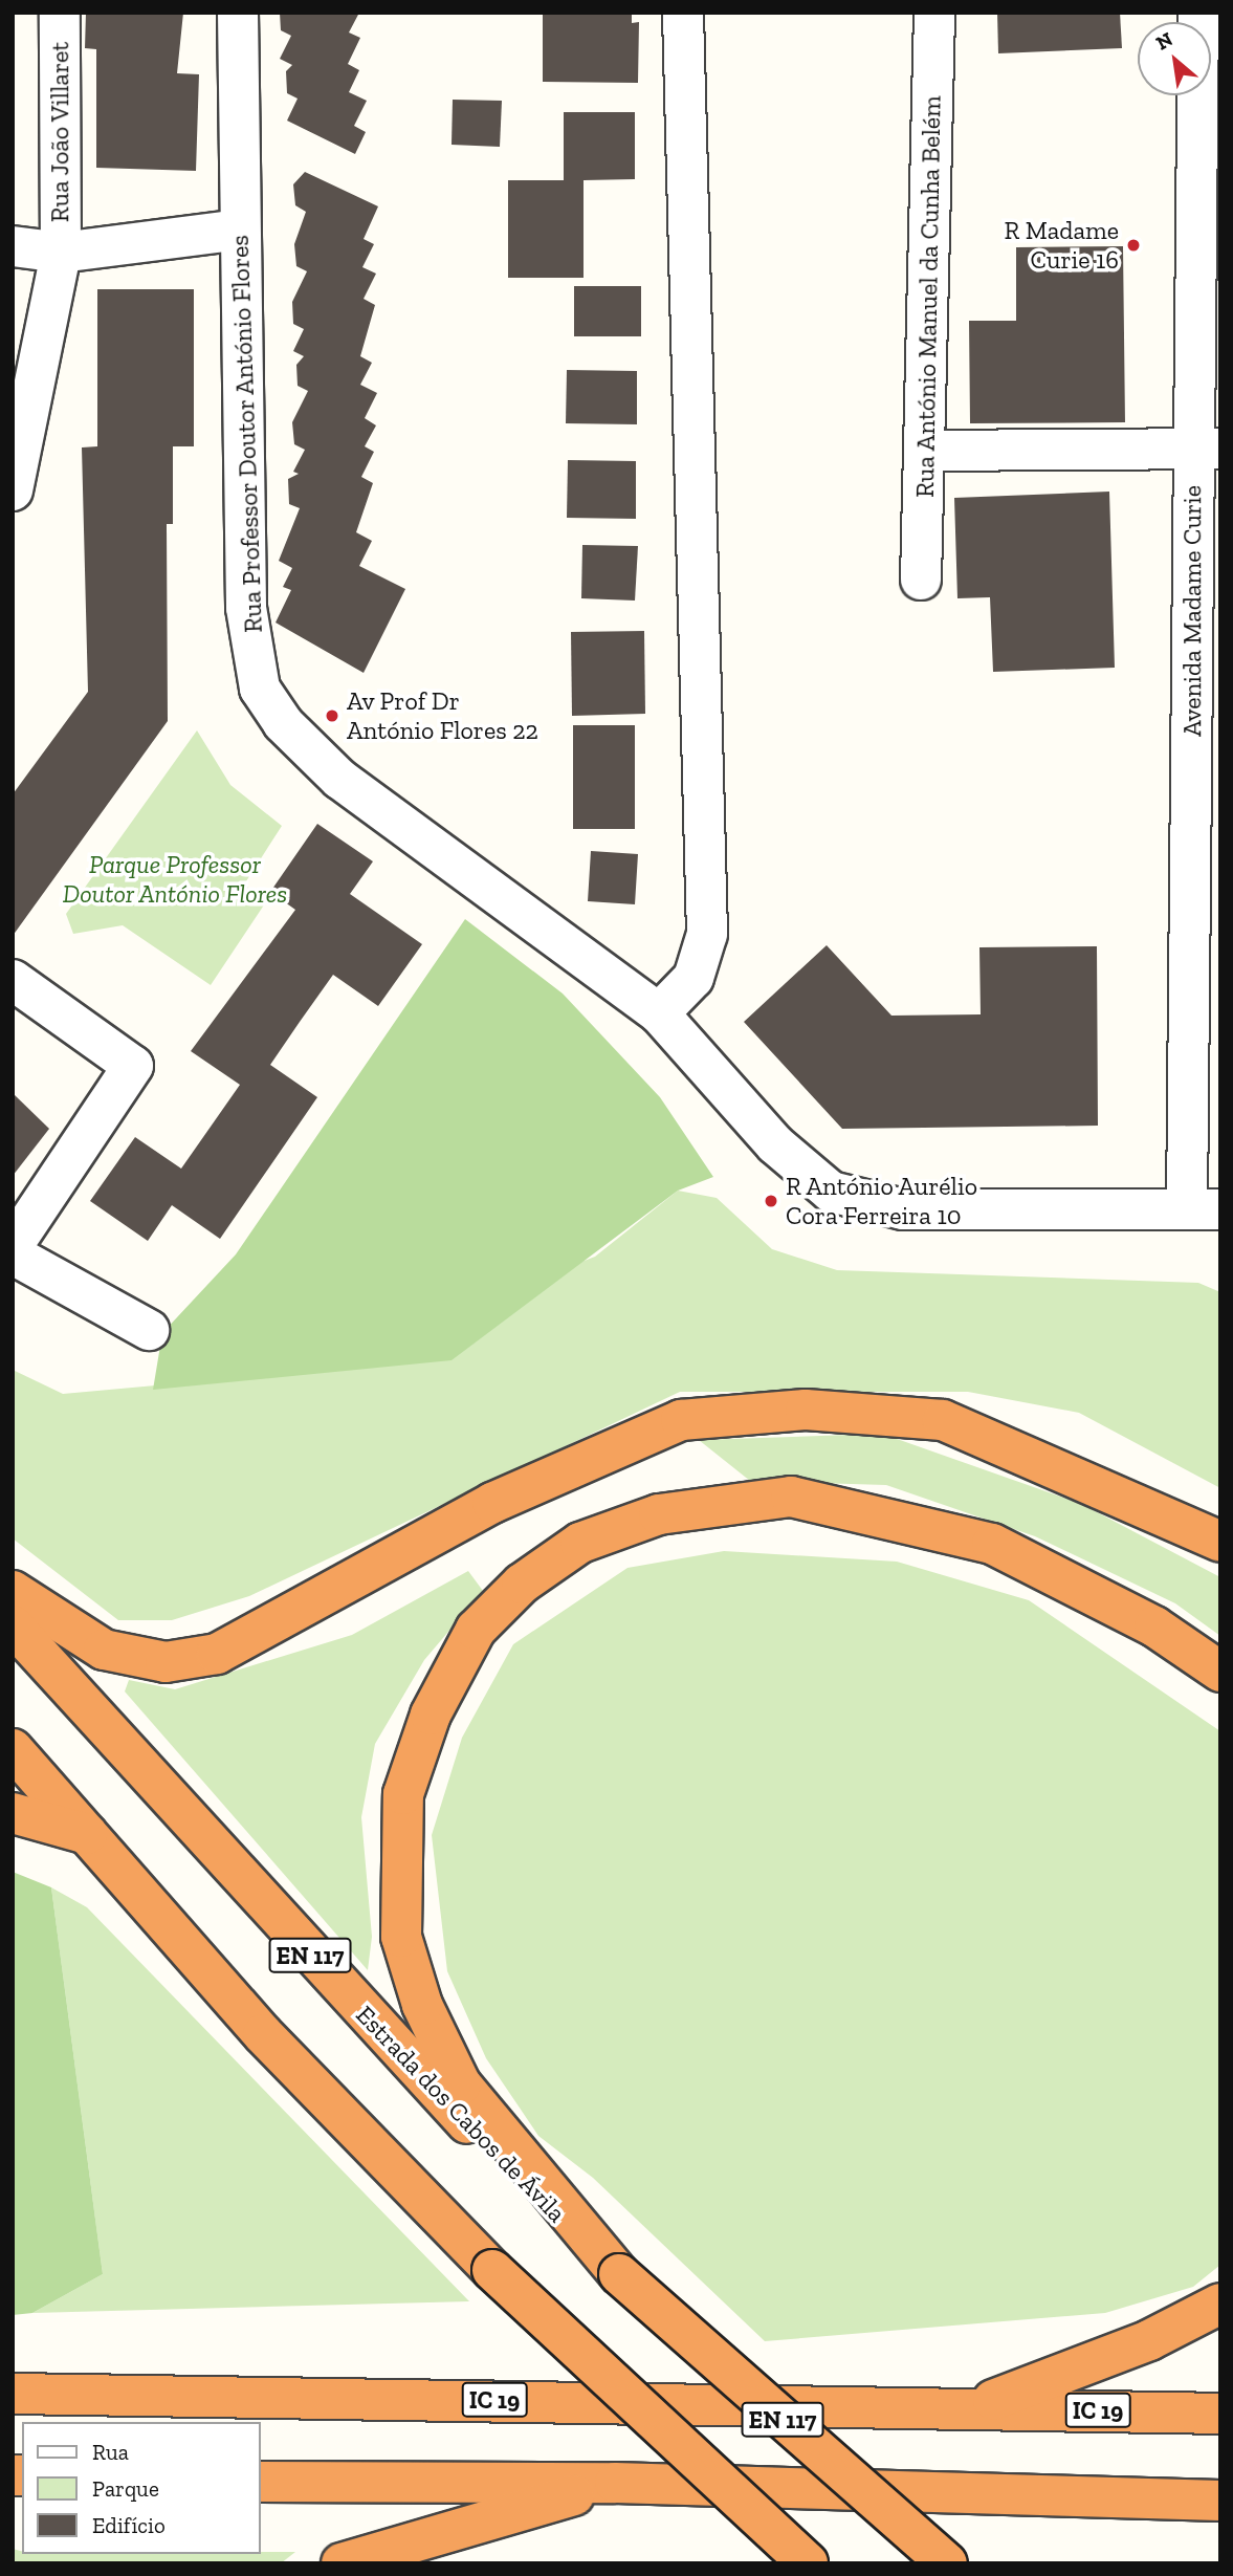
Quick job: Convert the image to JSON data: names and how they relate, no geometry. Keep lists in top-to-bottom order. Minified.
{"streets":{"highway":["EN 117","Estrada dos Cabos de Ávila","IC 19"],"street":["Rua João Villaret","Rua António Manuel da Cunha Belém","Rua Professor Doutor António Flores","Avenida Madame Curie"]},"crossings":[["Rua João Villaret","Rua Professor Doutor António Flores"],["Rua Professor Doutor António Flores","Avenida Madame Curie"]],"parks":["Parque Professor Doutor António Flores"],"places":["R Madame Curie 16","Av Prof Dr António Flores 22","R António Aurélio Cora Ferreira 10"],"legend":["Rua","Parque","Edifício"],"north":"top left"}
